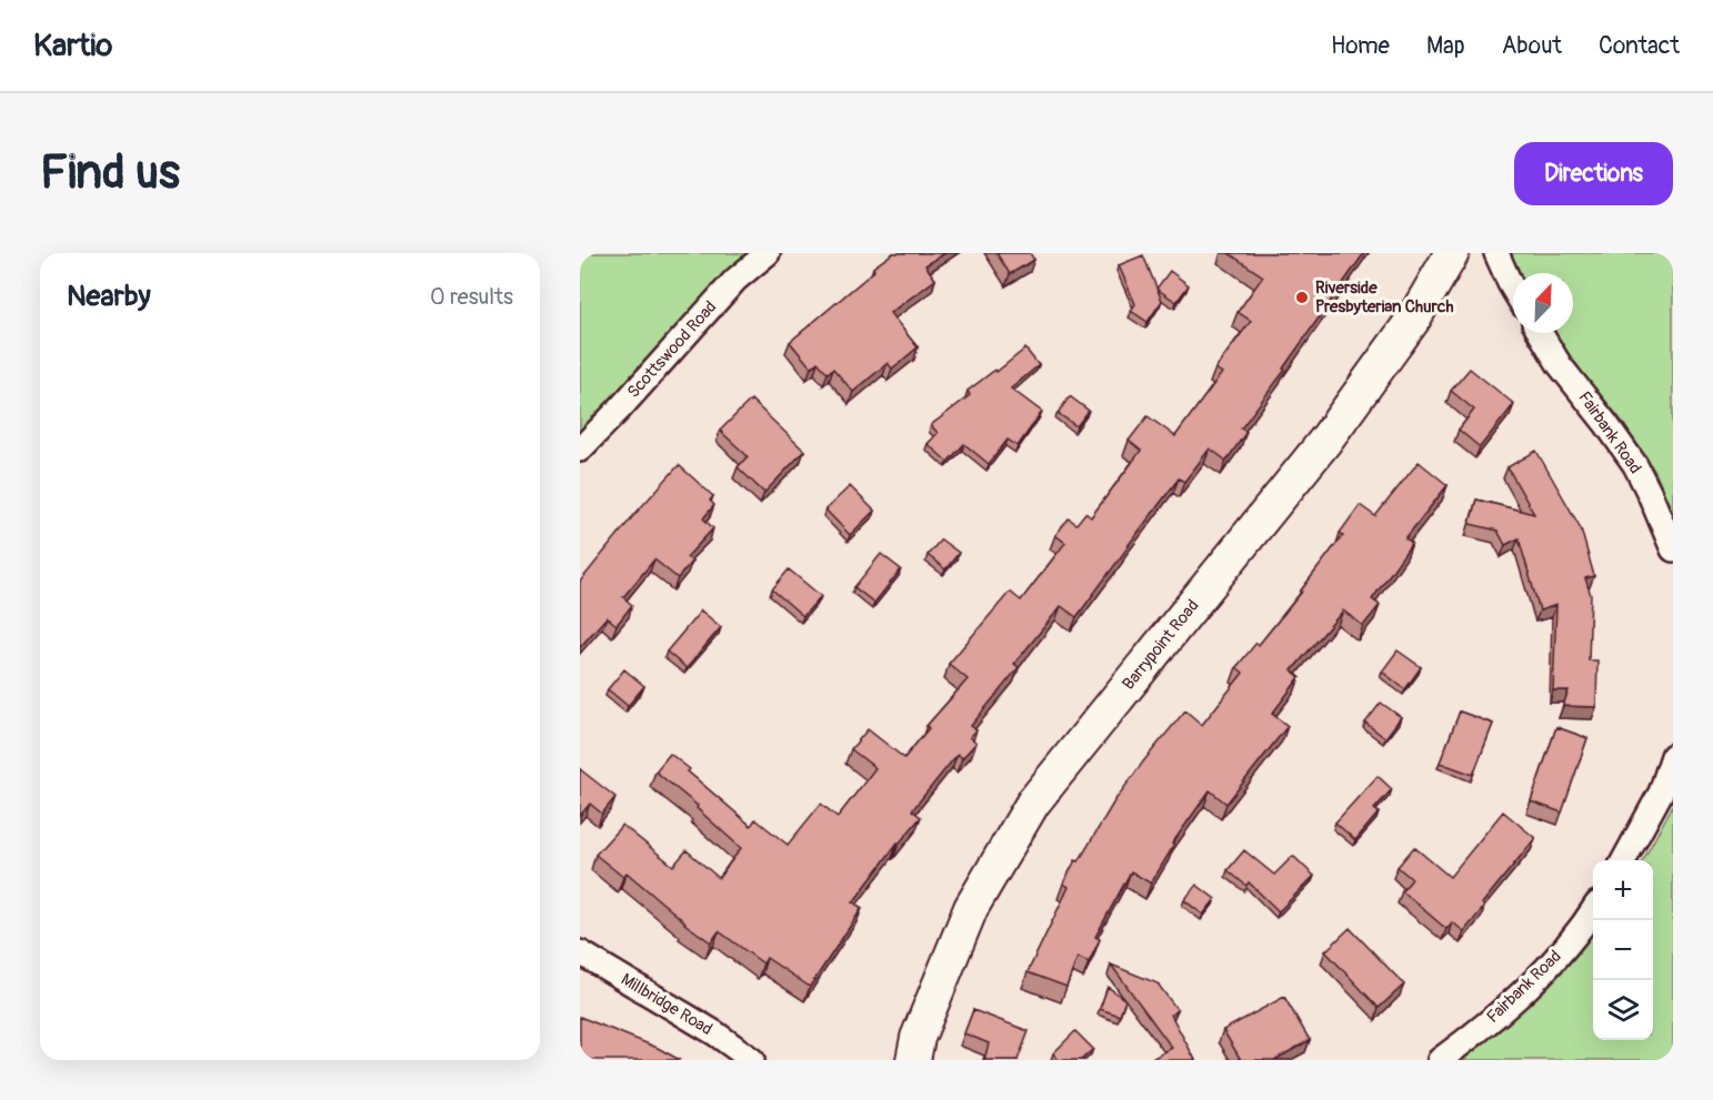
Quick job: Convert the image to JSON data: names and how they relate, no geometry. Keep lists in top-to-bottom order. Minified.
{"streets":{"street":["Scottswood Road","Fairbank Road","Barrypoint Road","Millbridge Road"]},"places":["Riverside Presbyterian Church"],"north":"top right","page":{"header":"Kartio","nav":["Home","Map","About","Contact"],"buttons":"Directions","title":"Find us","heading":["Nearby","0 results"],"map_buttons":["+","−"]}}
